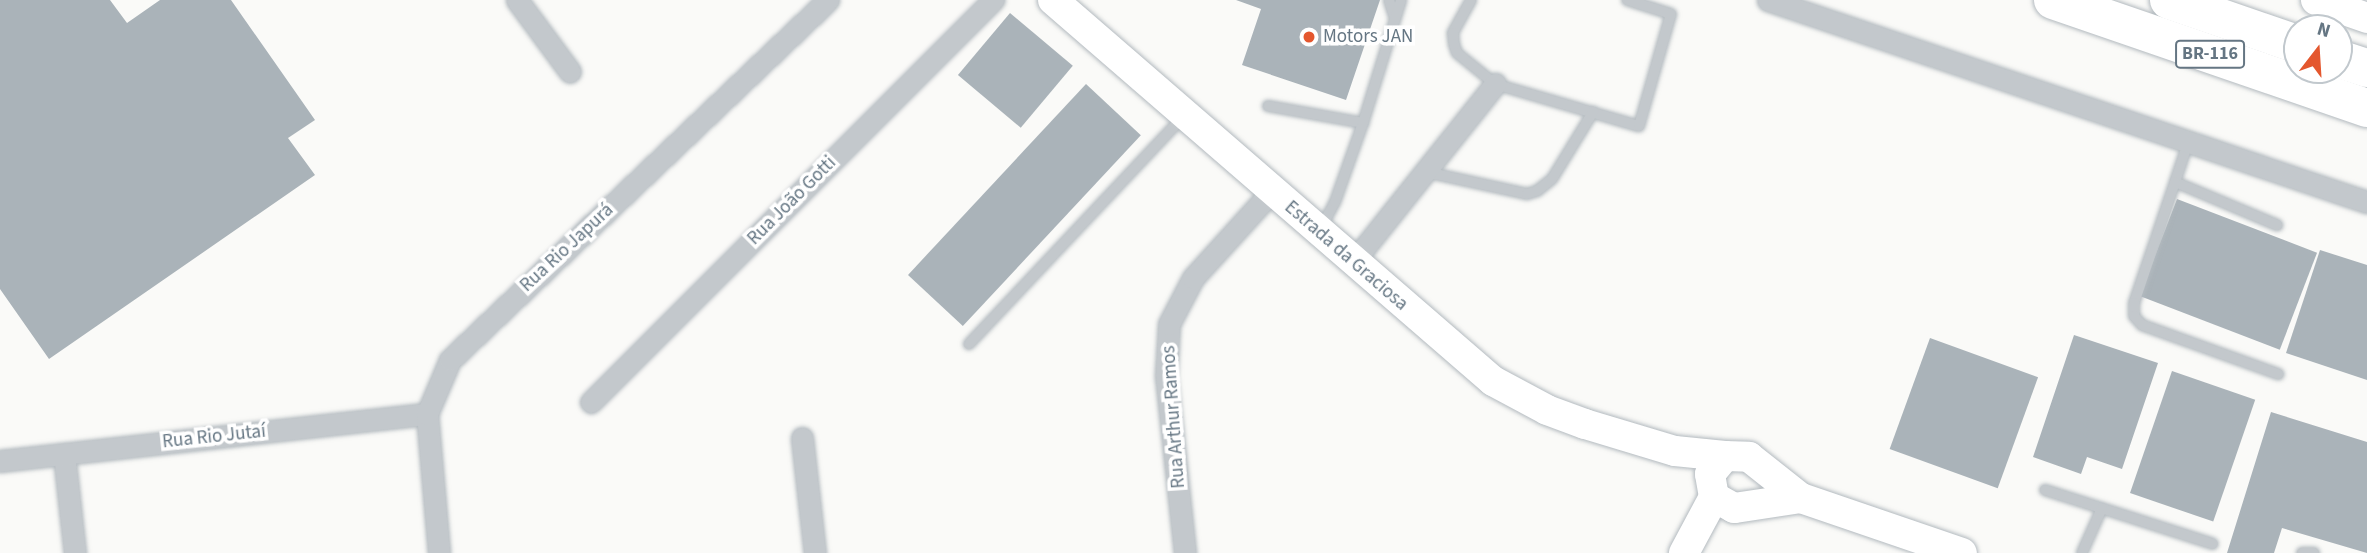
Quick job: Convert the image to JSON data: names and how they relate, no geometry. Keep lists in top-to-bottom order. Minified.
{"streets":{"highway":["BR-116"],"main road":["Estrada da Graciosa"],"street":["Rua João Gotti","Rua Rio Japurá","Rua Arthur Ramos","Rua Rio Jutaí"]},"crossings":[["Rua Rio Japurá","Rua Rio Jutaí"],["Estrada da Graciosa","Rua Arthur Ramos"]],"places":["Motors JAN"],"north":"top"}
